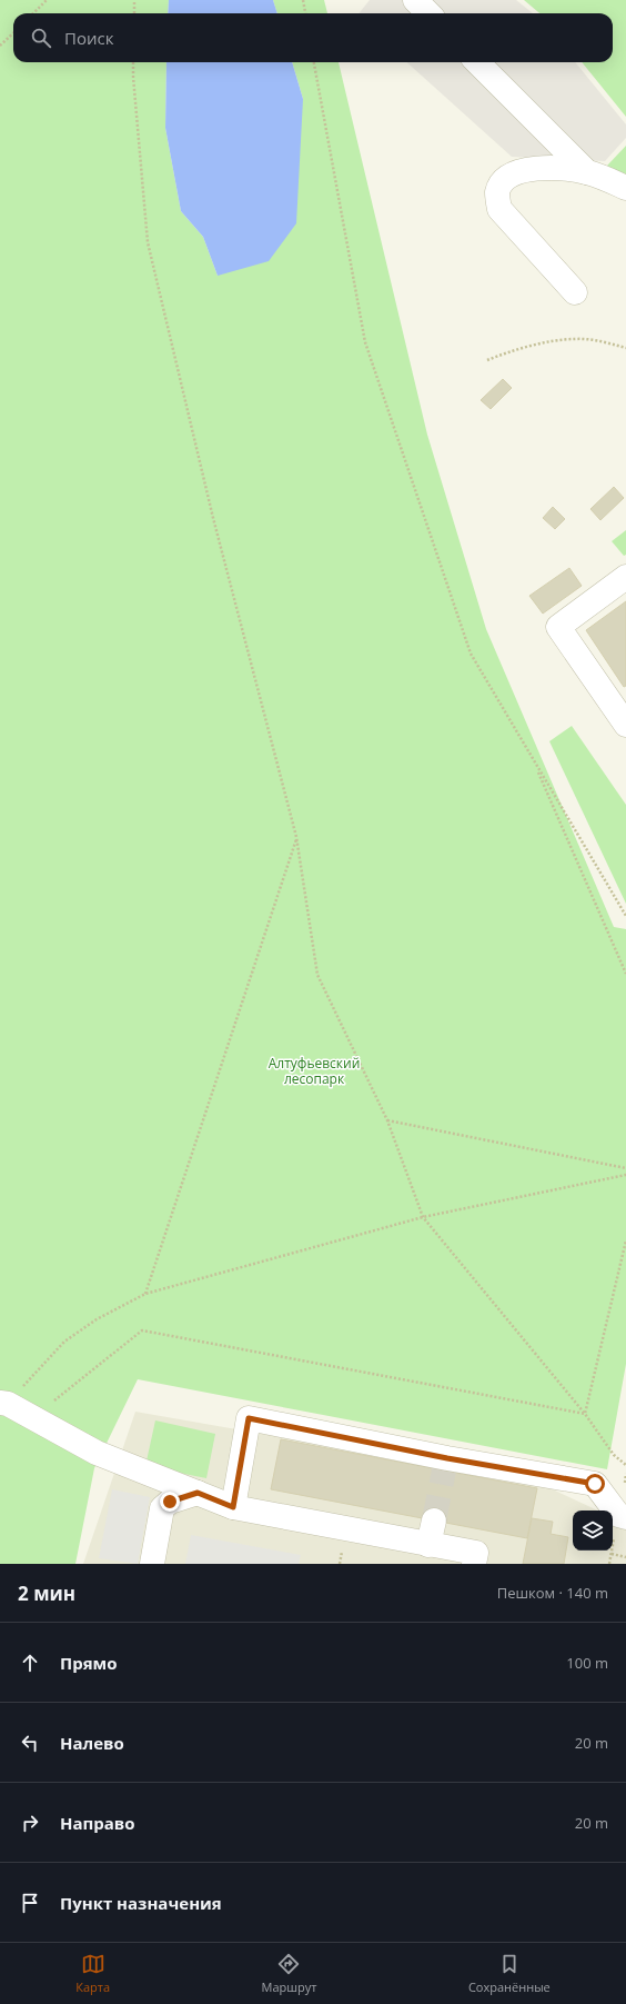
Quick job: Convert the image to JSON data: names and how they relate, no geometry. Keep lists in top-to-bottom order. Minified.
{"parks":["Алтуфьевский лесопарк"],"page":{"search":"Поиск","heading":["2 мин","Пешком · 140 m"],"list":[["Прямо","100 m"],["Налево","20 m"],["Направо","20 m"],"Пункт назначения"],"nav":["Карта","Маршрут","Сохранённые"]}}
